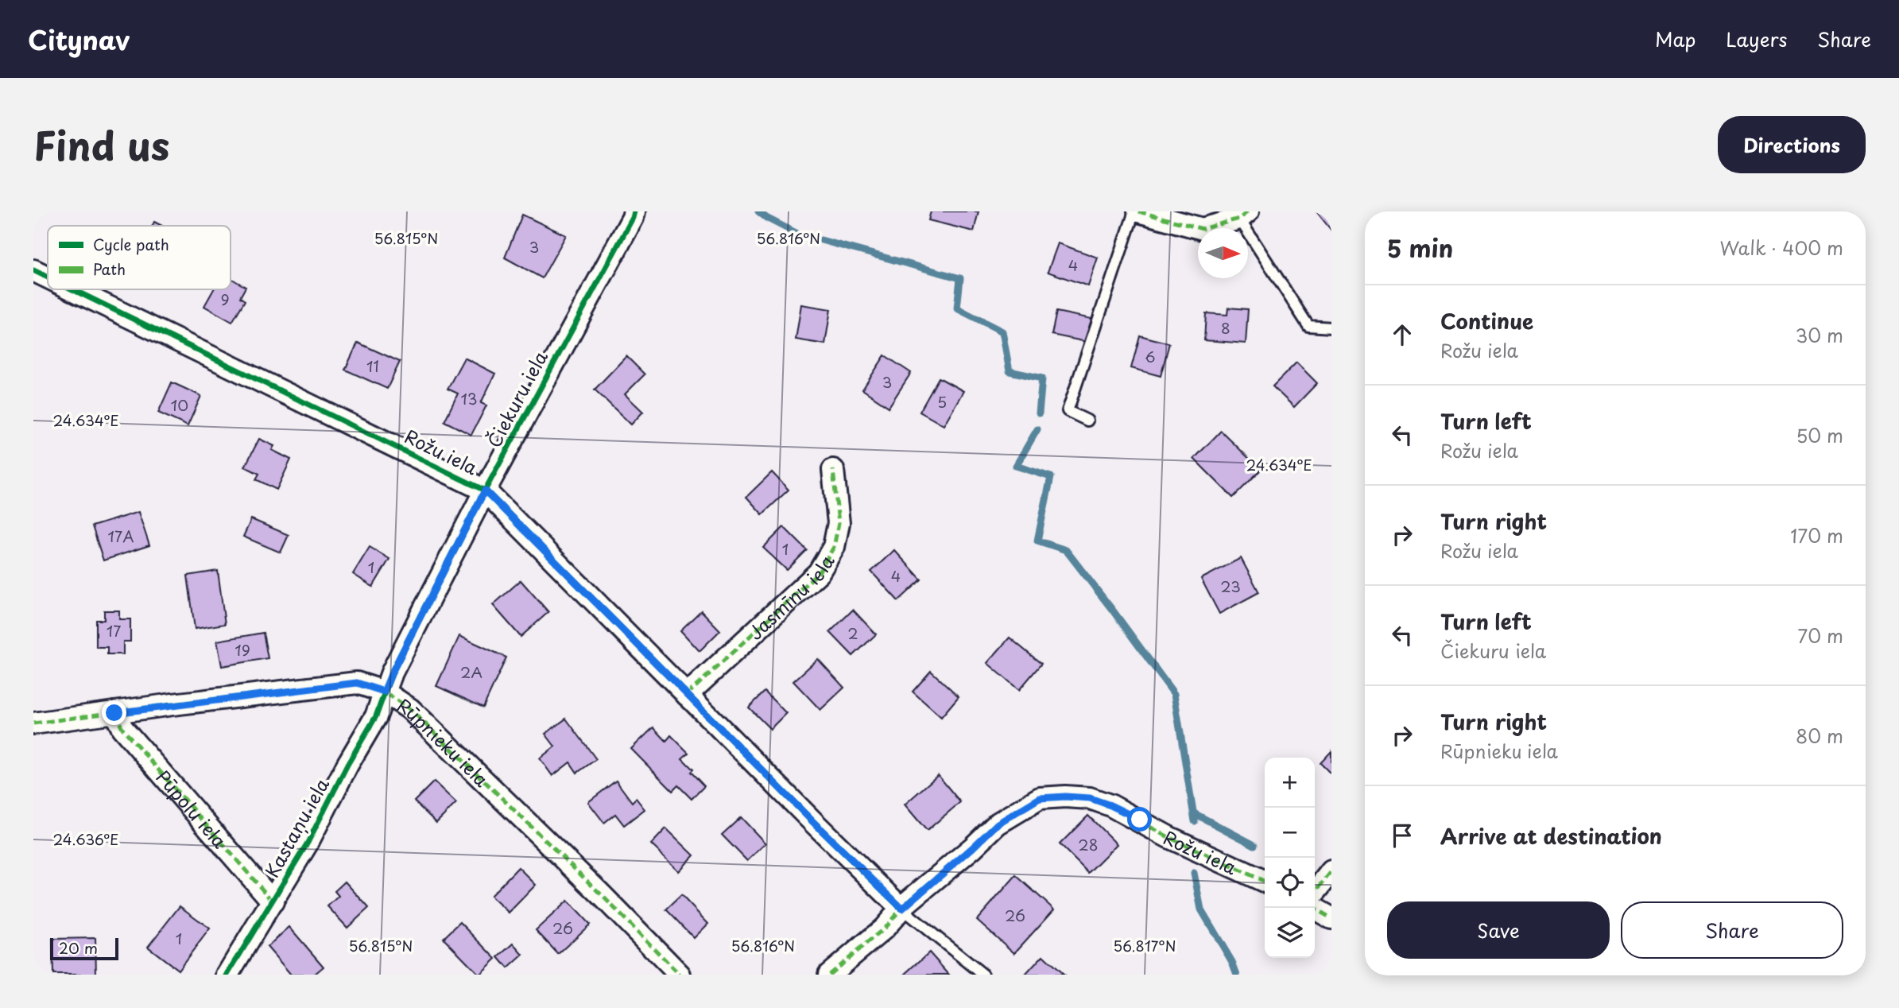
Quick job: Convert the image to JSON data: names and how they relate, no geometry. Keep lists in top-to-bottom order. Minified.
{"streets":{"street":["Čiekuru iela","Rožu iela","Jasmīnu iela","Rūpnieku iela","Pūpolu iela","Kastaņu iela"]},"crossings":[["Čiekuru iela","Rožu iela"],["Čiekuru iela","Rūpnieku iela"],["Čiekuru iela","Kastaņu iela"],["Rožu iela","Jasmīnu iela"],["Rūpnieku iela","Pūpolu iela"],["Rūpnieku iela","Kastaņu iela"],["Pūpolu iela","Kastaņu iela"]],"house_numbers":["3","4","9","8","6","11","3","13","5","10","17A","1","1","4","23","17","2","19","2A","28","26","26","1"],"legend":["Cycle path","Path"],"scale_bar":"20 m","north":"right","page":{"header":"Citynav","nav":["Map","Layers","Share"],"title":"Find us","buttons":["Directions",["Save","Share"]],"heading":["5 min","Walk · 400 m"],"list":[["Continue","Rožu iela","30 m"],["Turn left","Rožu iela","50 m"],["Turn right","Rožu iela","170 m"],["Turn left","Čiekuru iela","70 m"],["Turn right","Rūpnieku iela","80 m"],"Arrive at destination"],"map_buttons":["+","−"],"scale":"20 m"},"coordinates":["56.815°N","56.816°N","24.634°E","24.636°E","56.817°N"]}
